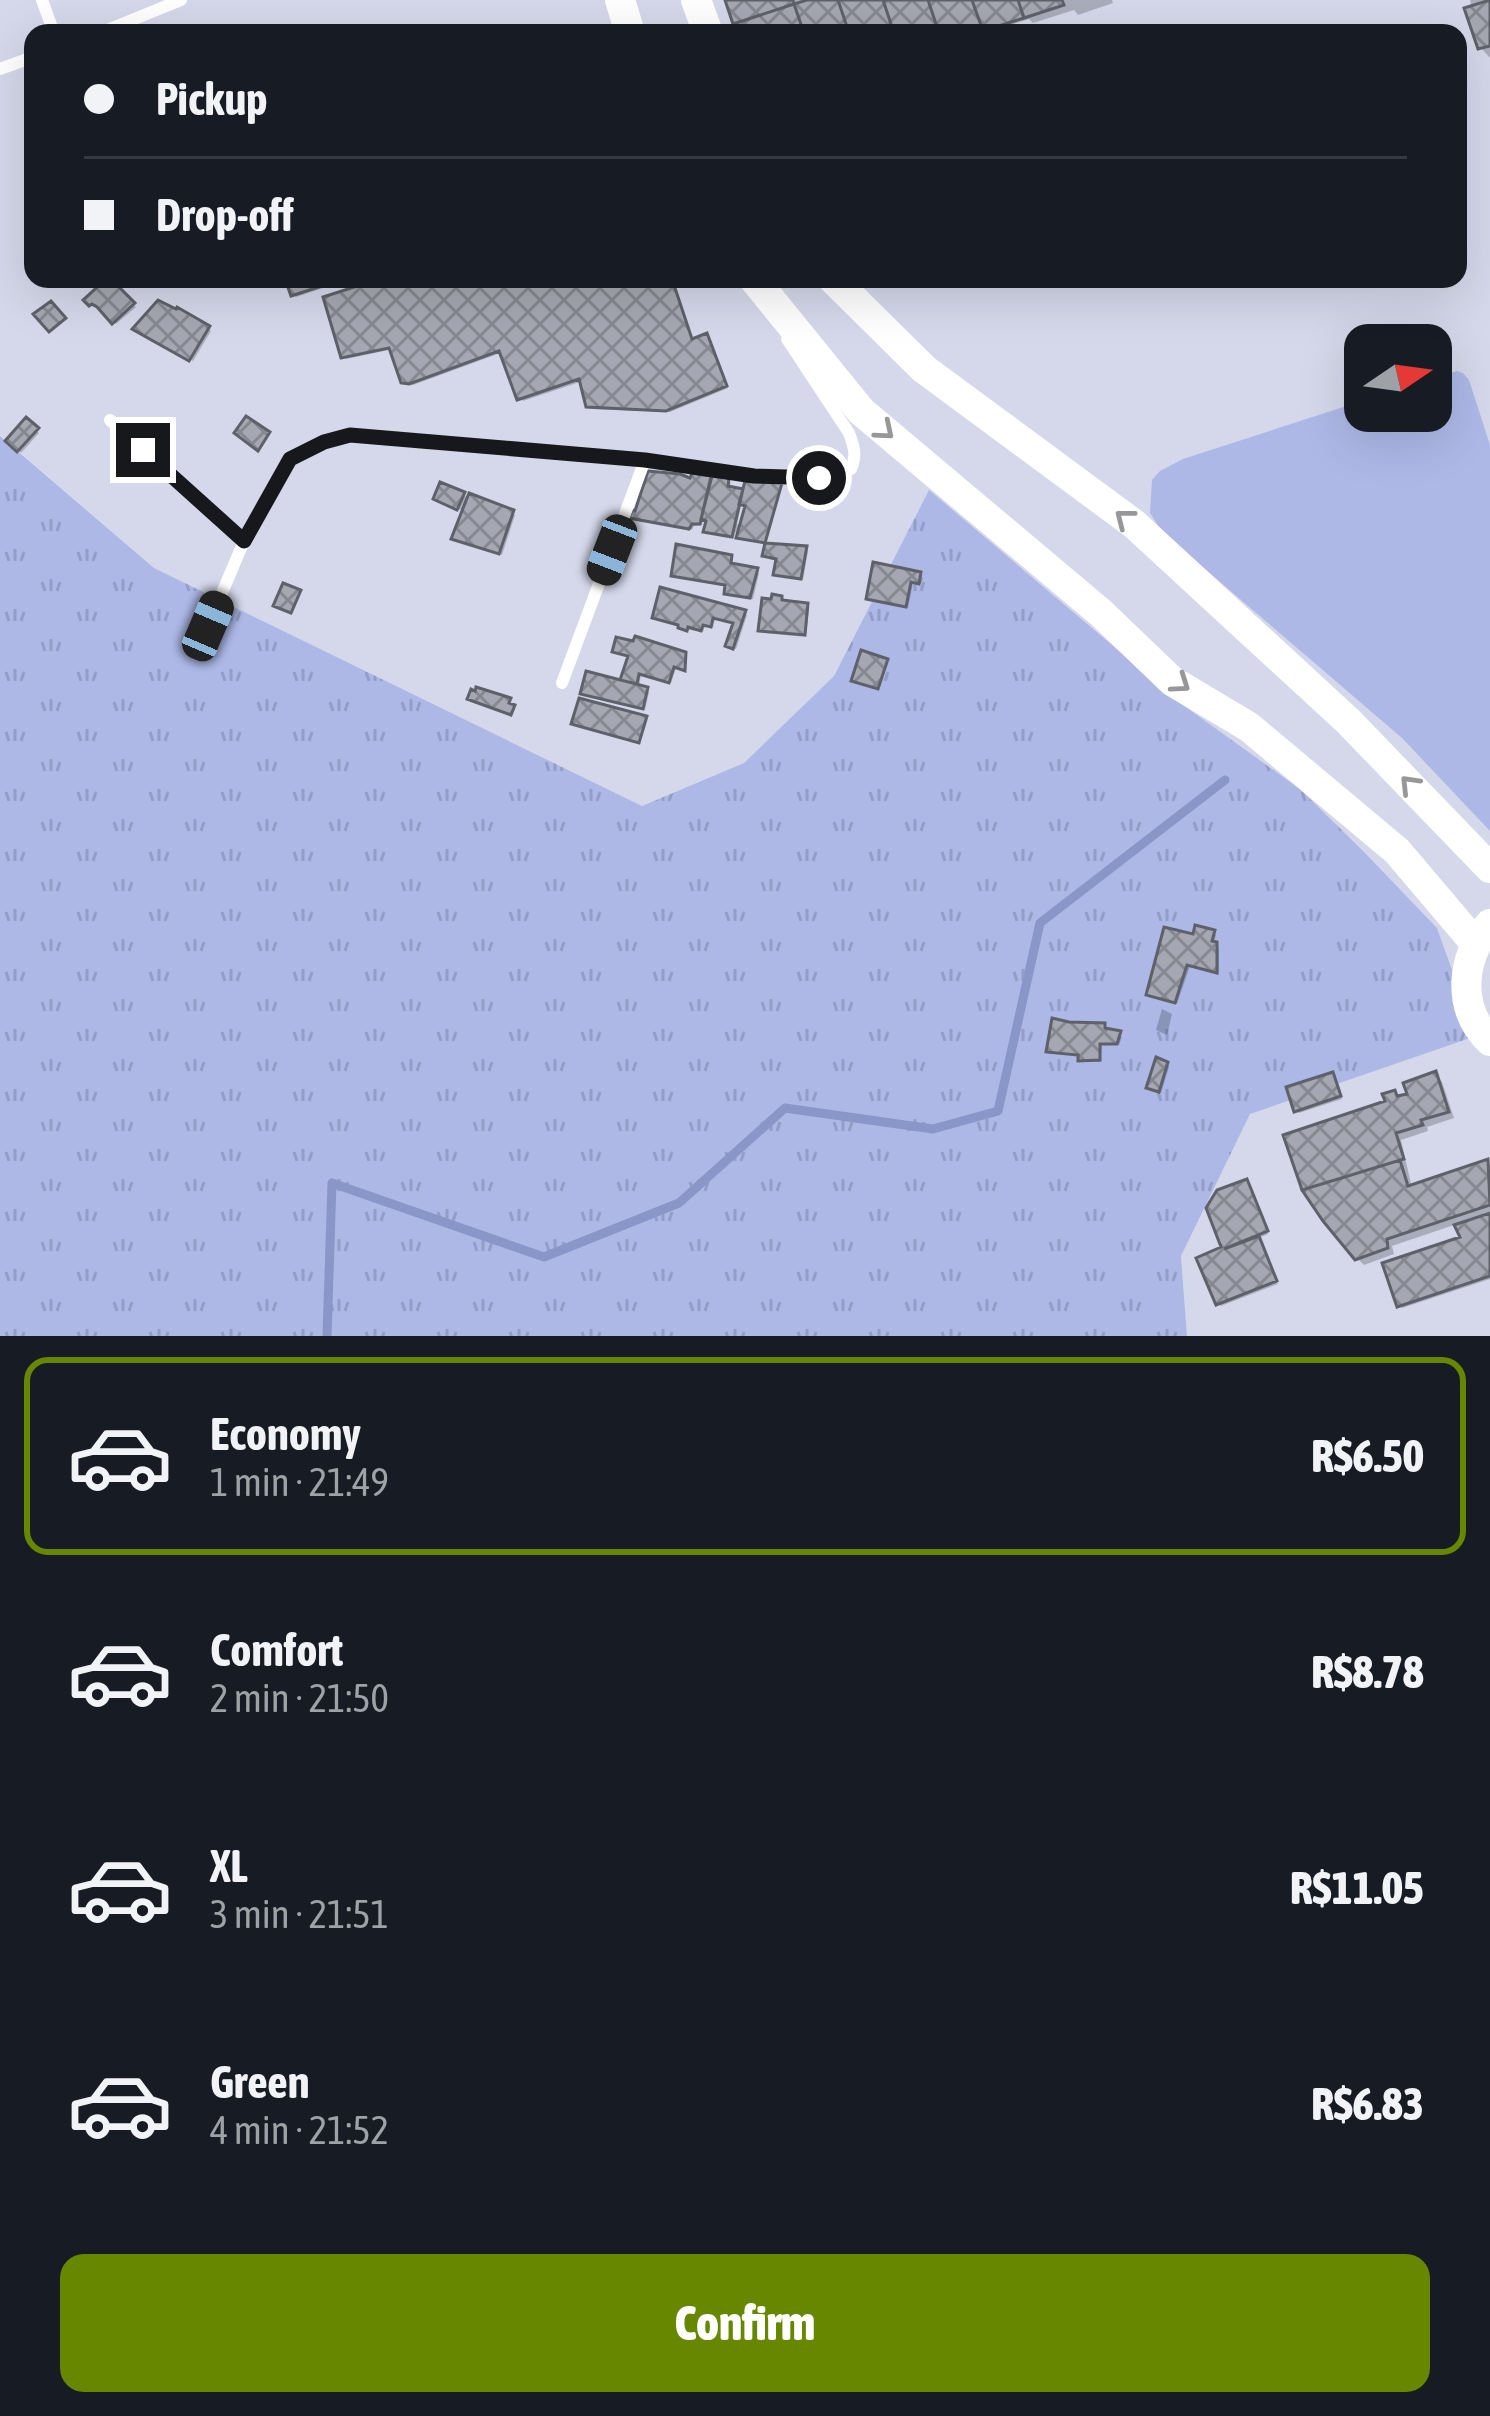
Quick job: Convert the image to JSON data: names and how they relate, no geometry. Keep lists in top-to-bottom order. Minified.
{"north":"right","page":{"banner":["Pickup","Drop-off"],"list":[{"name":"Economy","note":"1 min · 21:49","value":"R$6.50"},{"name":"Comfort","note":"2 min · 21:50","value":"R$8.78"},{"name":"XL","note":"3 min · 21:51","value":"R$11.05"},{"name":"Green","note":"4 min · 21:52","value":"R$6.83"}],"buttons":"Confirm"}}
